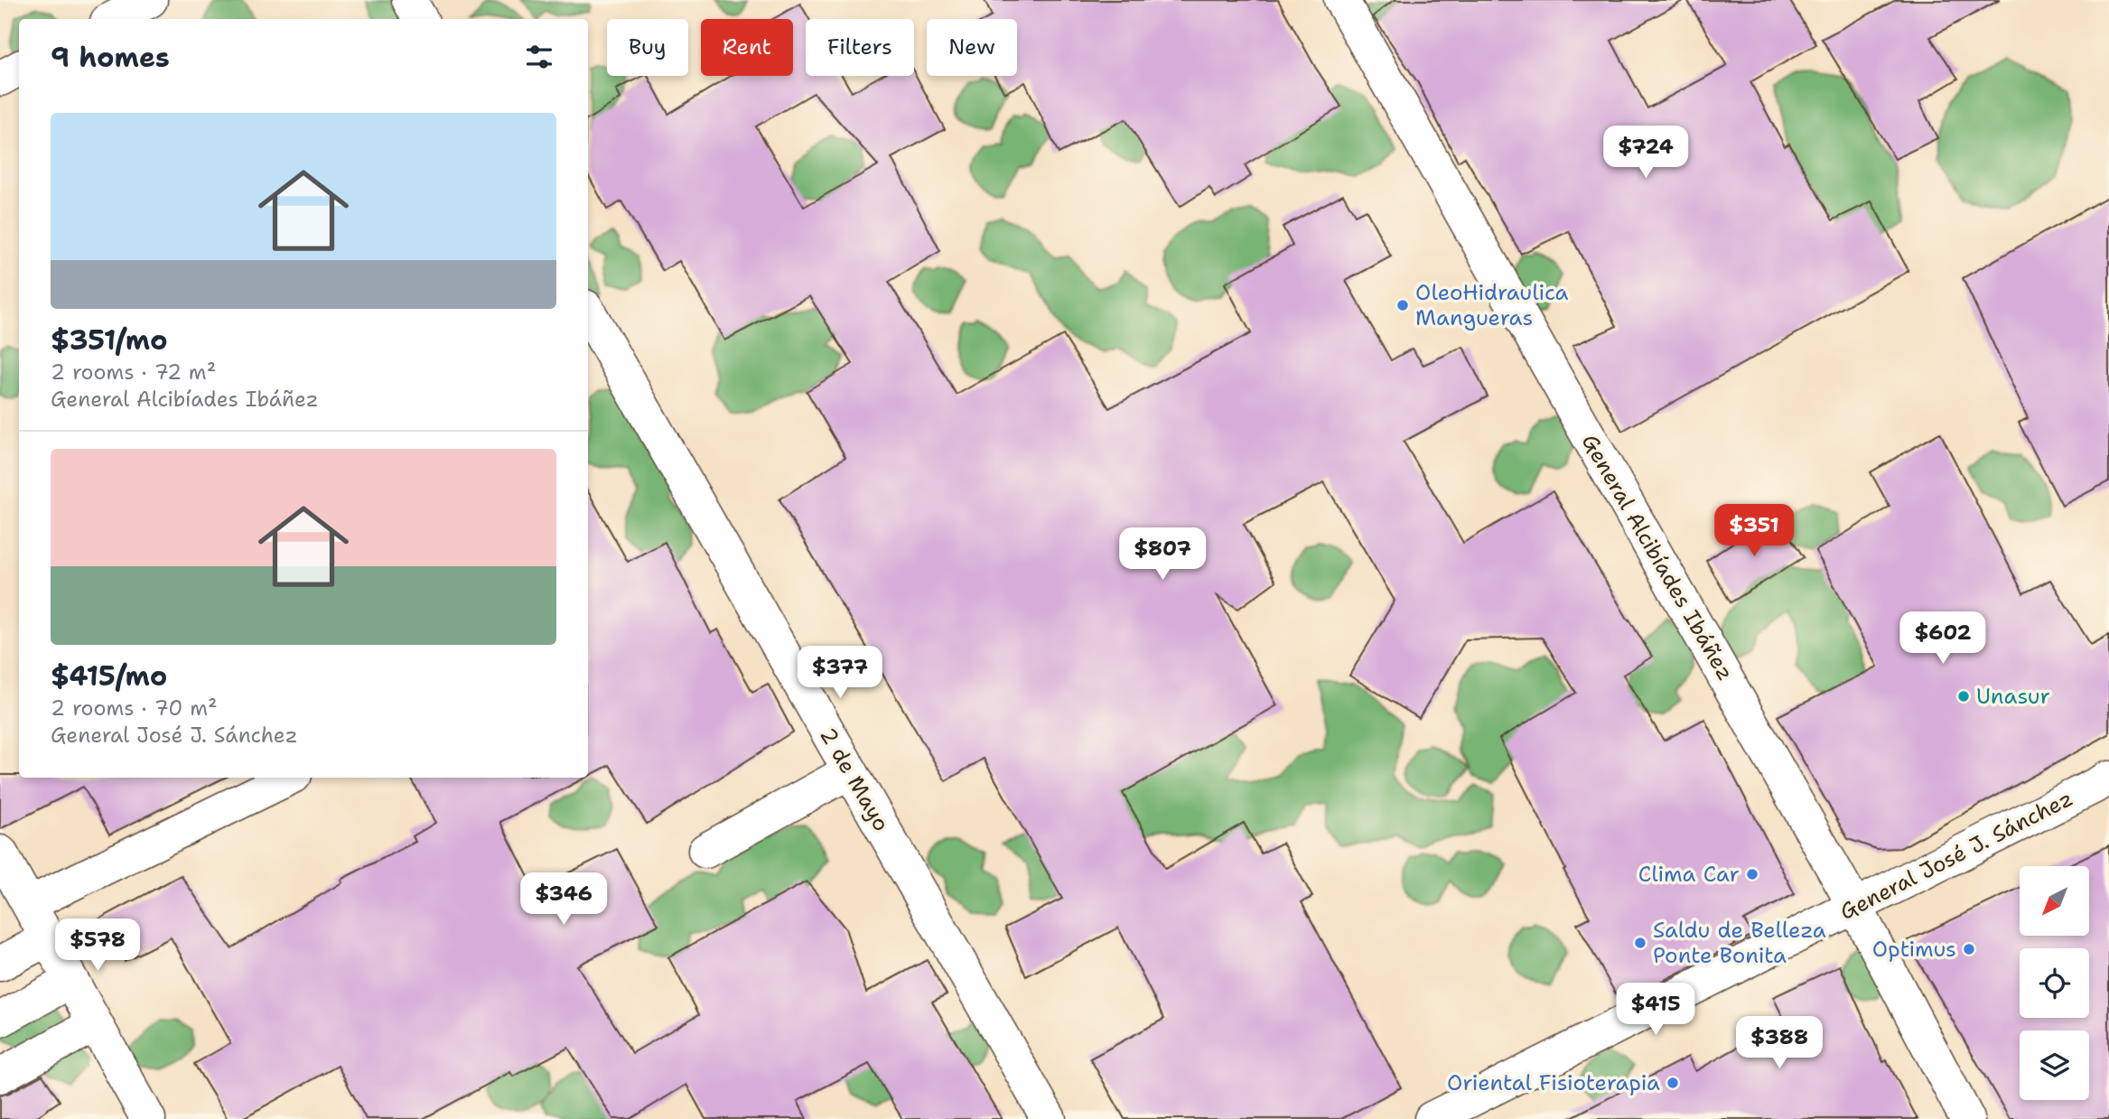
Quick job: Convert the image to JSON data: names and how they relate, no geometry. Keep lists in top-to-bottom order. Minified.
{"streets":{"street":["General Alcibíades Ibáñez","2 de Mayo","General José J. Sánchez"]},"crossings":[["General Alcibíades Ibáñez","General José J. Sánchez"]],"places":["OleoHidraulica Mangueras","Unasur","Clima Car","Saldu de Belleza Ponte Bonita","Optimus","Oriental Fisioterapia"],"north":"bottom left","page":{"chip":["Buy","Rent","Filters","New"],"heading":"9 homes","list":[{"name":"$351/mo","note":"2 rooms · 72 m² · General Alcibíades Ibáñez"},{"name":"$415/mo","note":"2 rooms · 70 m² · General José J. Sánchez"}],"price":["$724","$351","$807","$602","$377","$346","$578","$415","$388"]}}
